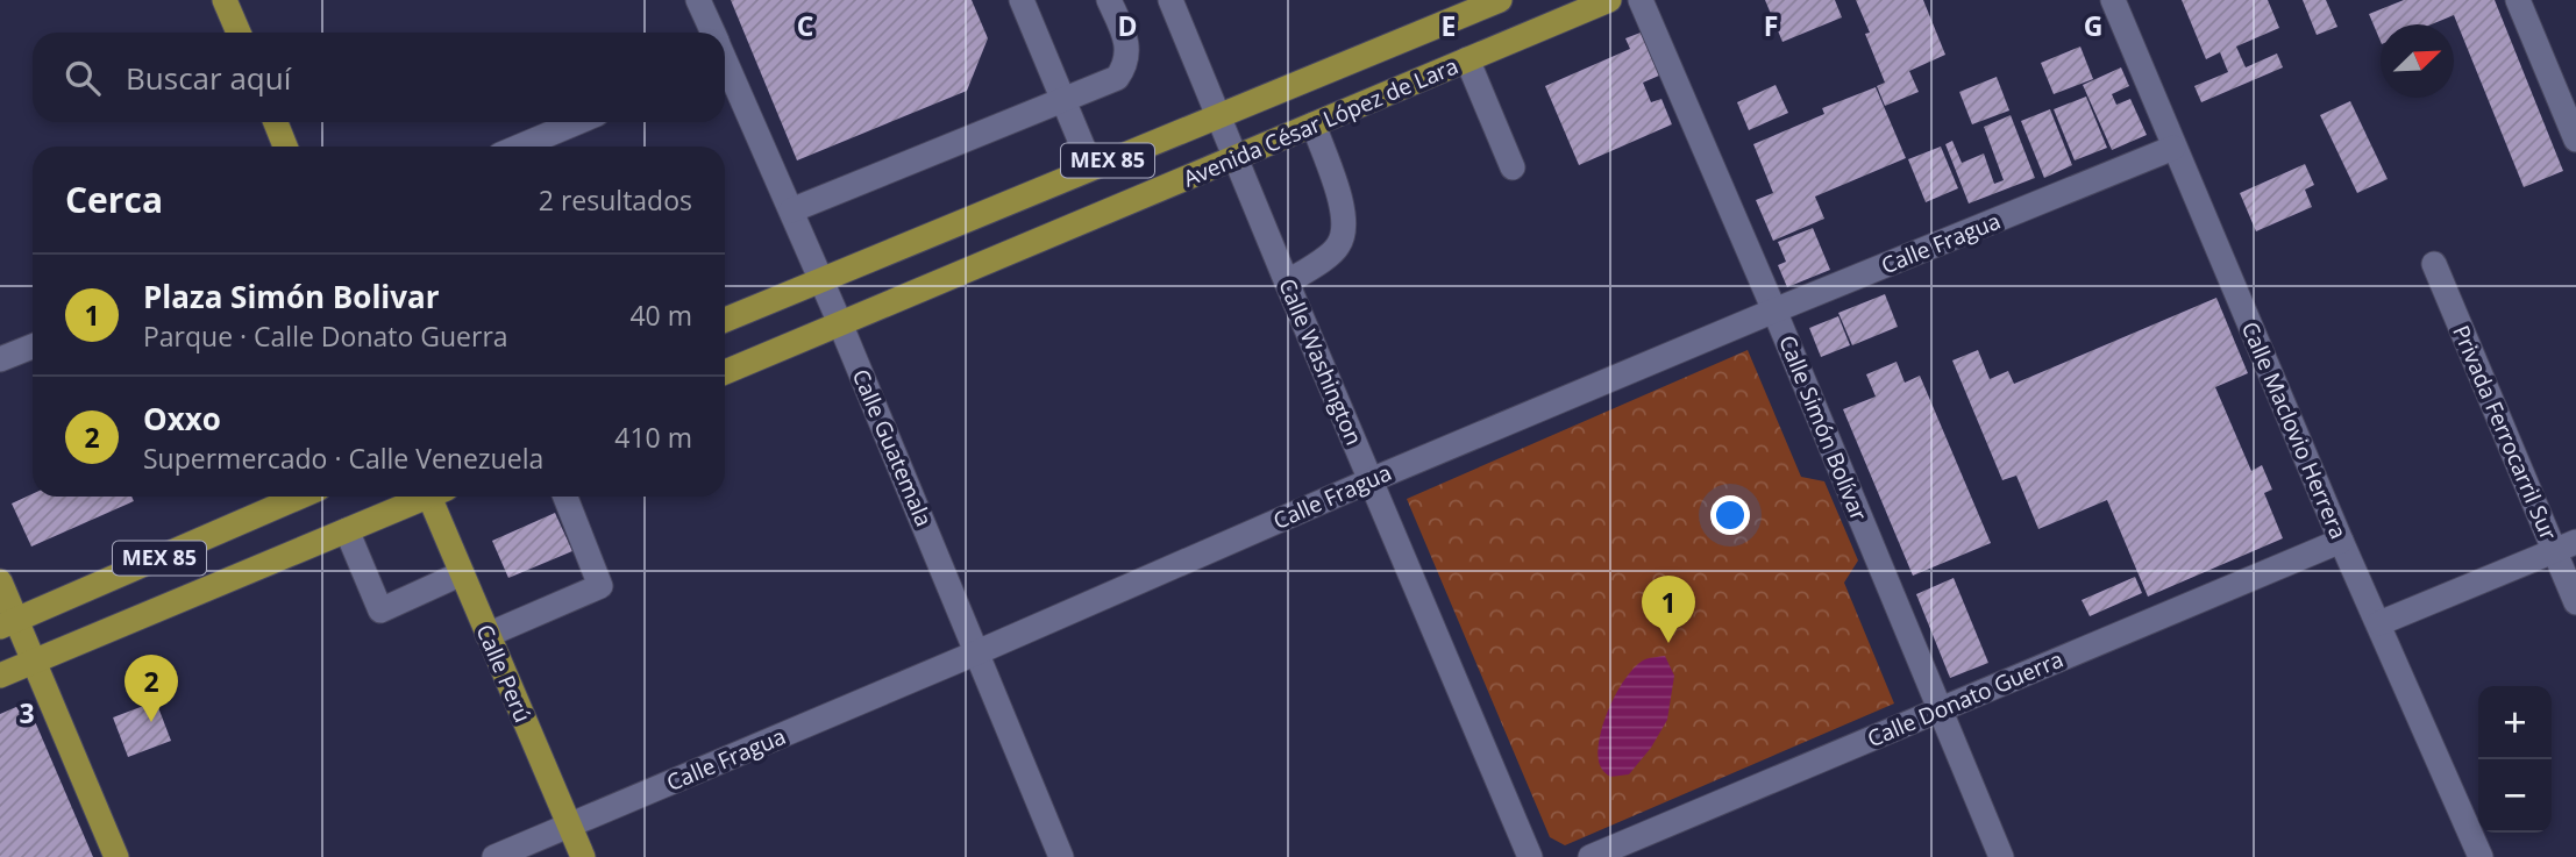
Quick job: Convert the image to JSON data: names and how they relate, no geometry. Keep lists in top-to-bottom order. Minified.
{"streets":{"main road":["Avenida César López de Lara","MEX 85","Calle Perú"],"street":["Calle Fragua","Calle Washington","Calle Simón Bolívar","Calle Maclovio Herrera","Privada Ferrocarril Sur","Calle Guatemala","Calle Donato Guerra"]},"crossings":[["Avenida César López de Lara","Calle Washington"],["Avenida César López de Lara","Calle Guatemala"],["Calle Fragua","Calle Washington"],["Calle Fragua","Calle Simón Bolívar"],["Calle Fragua","Calle Maclovio Herrera"],["Calle Fragua","Calle Guatemala"],["Calle Fragua","Calle Perú"],["Calle Simón Bolívar","Calle Donato Guerra"],["Calle Maclovio Herrera","Calle Donato Guerra"]],"north":"top right","page":{"search":"Buscar aquí","heading":["Cerca","2 resultados"],"list":[{"mark":"1","name":"Plaza Simón Bolivar","note":"Parque · Calle Donato Guerra","value":"40 m"},{"mark":"2","name":"Oxxo","note":"Supermercado · Calle Venezuela","value":"410 m"}],"pins":["1","2"],"map_buttons":["+","−"]},"grid":{"columns":["C","D","E","F","G"],"rows":["3"]}}
